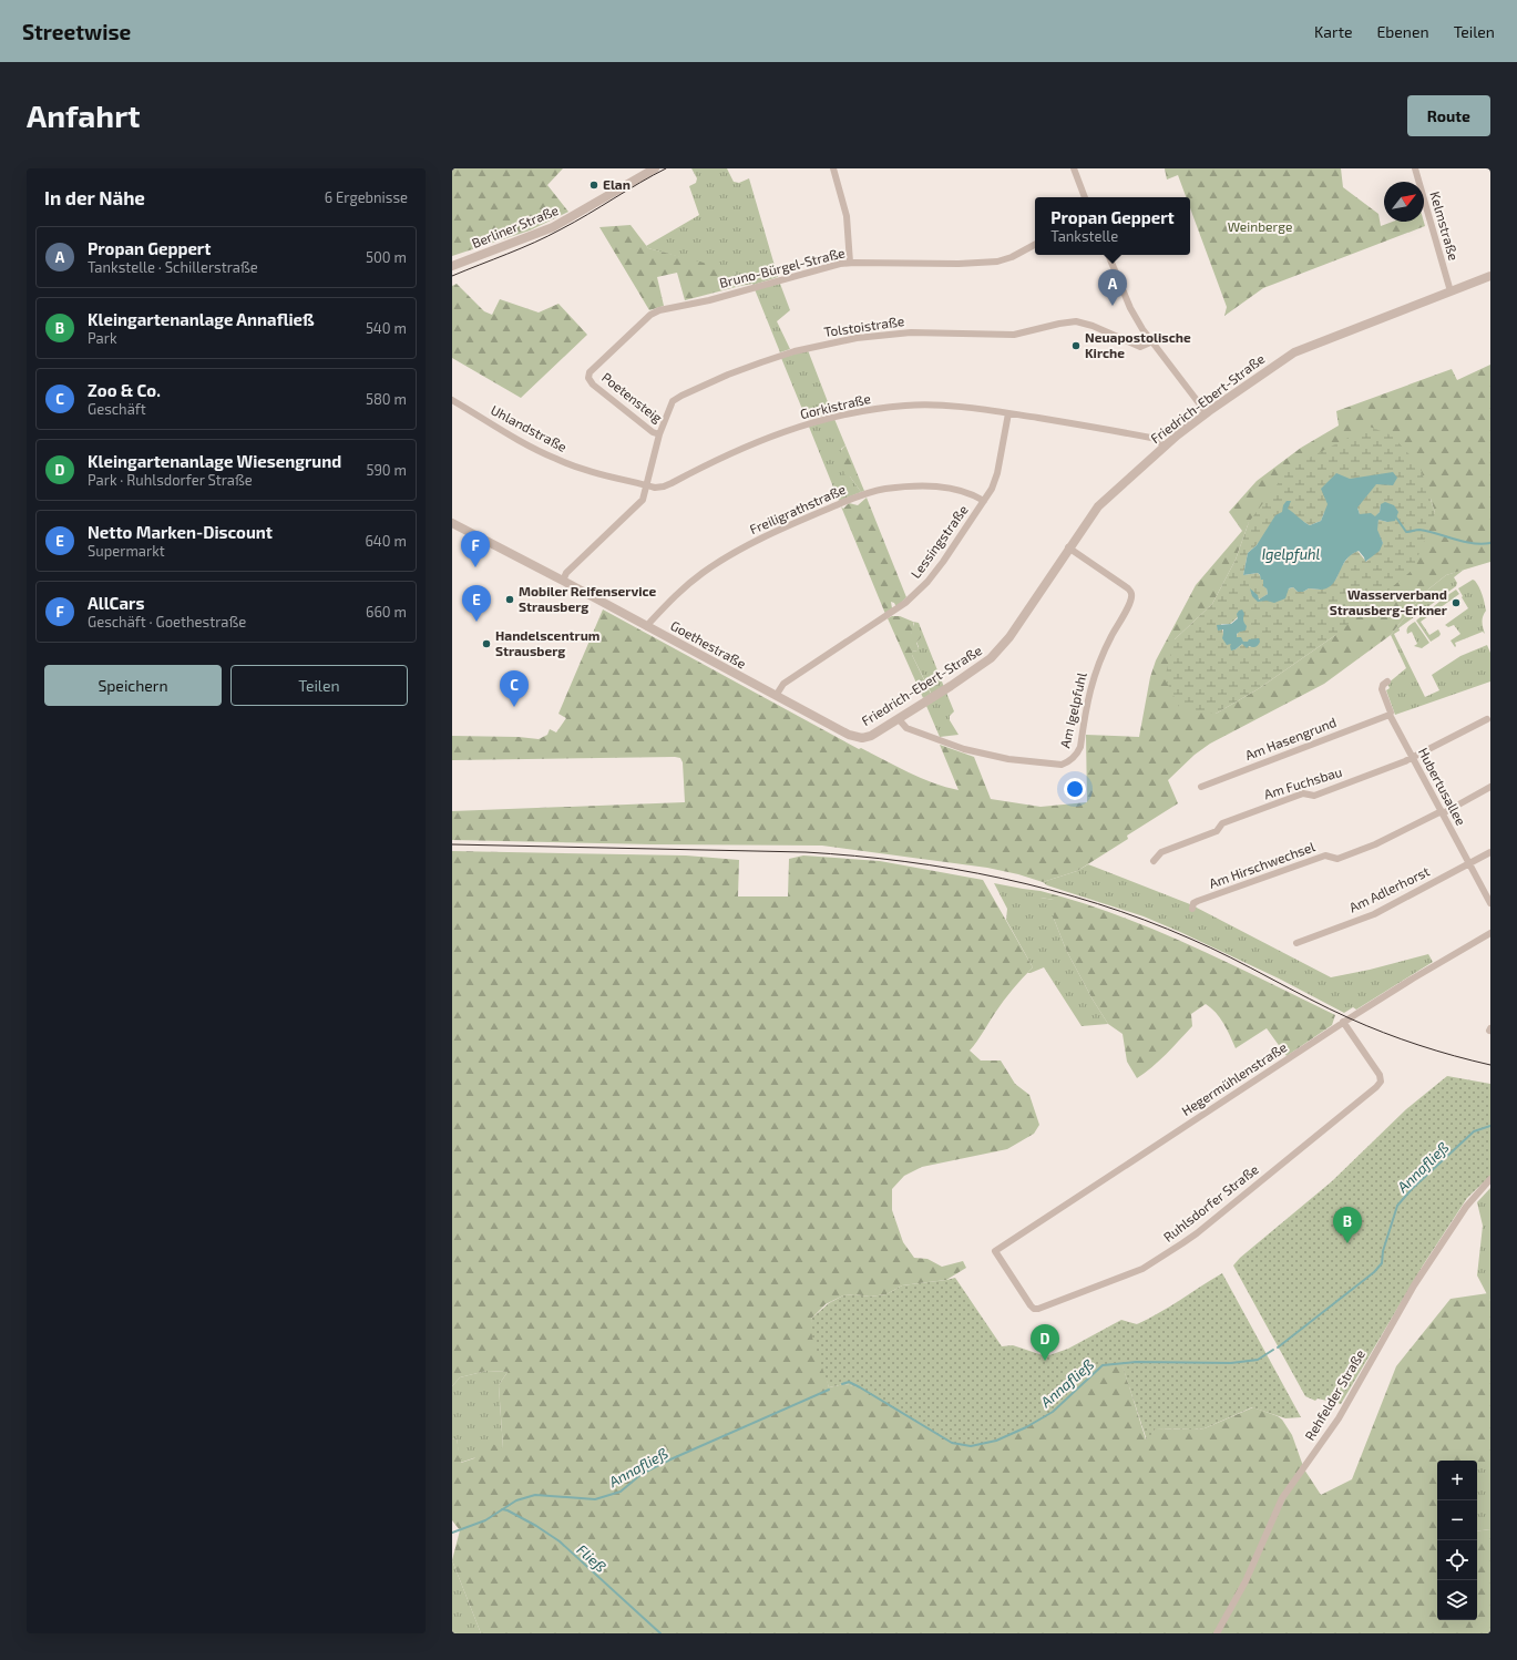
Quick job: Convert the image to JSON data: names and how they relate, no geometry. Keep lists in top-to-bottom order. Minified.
{"streets":{"street":["Kelmstraße","Berliner Straße","Bruno-Bürgel-Straße","Tolstoistraße","Poetensteig","Friedrich-Ebert-Straße","Gorkistraße","Uhlandstraße","Freiligrathstraße","Lessingstraße","Goethestraße","Am Igelpfuhl","Am Hasengrund","Am Fuchsbau","Hubertusallee","Am Hirschwechsel","Am Adlerhorst","Hegermühlenstraße","Ruhlsdorfer Straße","Rehfelder Straße"]},"crossings":[["Kelmstraße","Friedrich-Ebert-Straße"],["Bruno-Bürgel-Straße","Poetensteig"],["Tolstoistraße","Poetensteig"],["Tolstoistraße","Gorkistraße"],["Tolstoistraße","Uhlandstraße"],["Friedrich-Ebert-Straße","Gorkistraße"],["Friedrich-Ebert-Straße","Goethestraße"],["Friedrich-Ebert-Straße","Am Igelpfuhl"],["Gorkistraße","Uhlandstraße"],["Gorkistraße","Lessingstraße"],["Freiligrathstraße","Lessingstraße"],["Freiligrathstraße","Goethestraße"],["Lessingstraße","Goethestraße"],["Am Hasengrund","Hubertusallee"],["Am Fuchsbau","Hubertusallee"],["Hubertusallee","Am Hirschwechsel"],["Hubertusallee","Am Adlerhorst"],["Hegermühlenstraße","Ruhlsdorfer Straße"]],"water":["Igelpfuhl","Annafließ","Fließ"],"parks":["Weinberge"],"places":["Elan","Neuapostolische Kirche","Mobiler Reifenservice Strausberg","Wasserverband Strausberg-Erkner","Handelscentrum Strausberg"],"north":"top right","page":{"header":"Streetwise","nav":["Karte","Ebenen","Teilen"],"buttons":["Route",["Speichern","Teilen"]],"title":"Anfahrt","heading":["In der Nähe","6 Ergebnisse"],"popup":["Propan Geppert","Tankstelle"],"list":[{"mark":"A","name":"Propan Geppert","note":"Tankstelle · Schillerstraße","value":"500 m"},{"mark":"B","name":"Kleingartenanlage Annafließ","note":"Park","value":"540 m"},{"mark":"C","name":"Zoo & Co.","note":"Geschäft","value":"580 m"},{"mark":"D","name":"Kleingartenanlage Wiesengrund","note":"Park · Ruhlsdorfer Straße","value":"590 m"},{"mark":"E","name":"Netto Marken-Discount","note":"Supermarkt","value":"640 m"},{"mark":"F","name":"AllCars","note":"Geschäft · Goethestraße","value":"660 m"}],"pins":["A","F","E","C","B","D"],"map_buttons":["+","−"]}}
